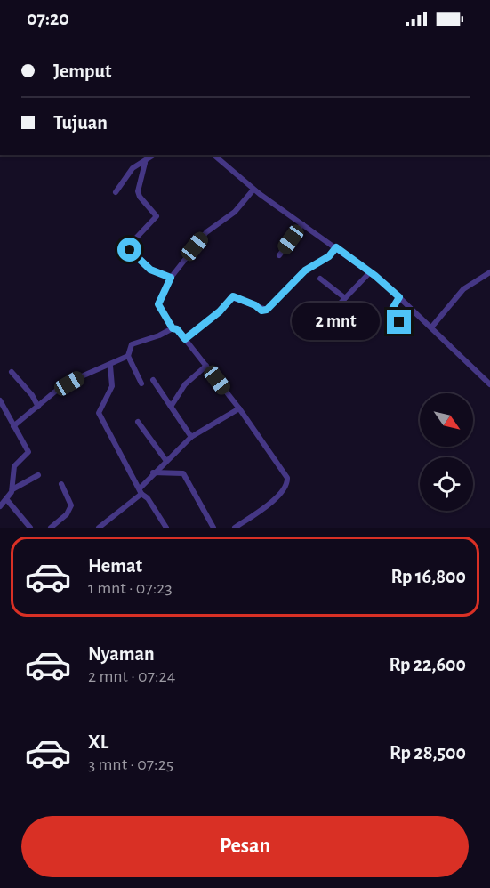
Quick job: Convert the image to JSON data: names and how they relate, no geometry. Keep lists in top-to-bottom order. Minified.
{"north":"bottom right","page":{"status":"07:20","banner":["Jemput","Tujuan"],"bubble":"2 mnt","list":[{"name":"Hemat","note":"1 mnt · 07:23","value":"Rp 16,800"},{"name":"Nyaman","note":"2 mnt · 07:24","value":"Rp 22,600"},{"name":"XL","note":"3 mnt · 07:25","value":"Rp 28,500"}],"buttons":"Pesan"}}
